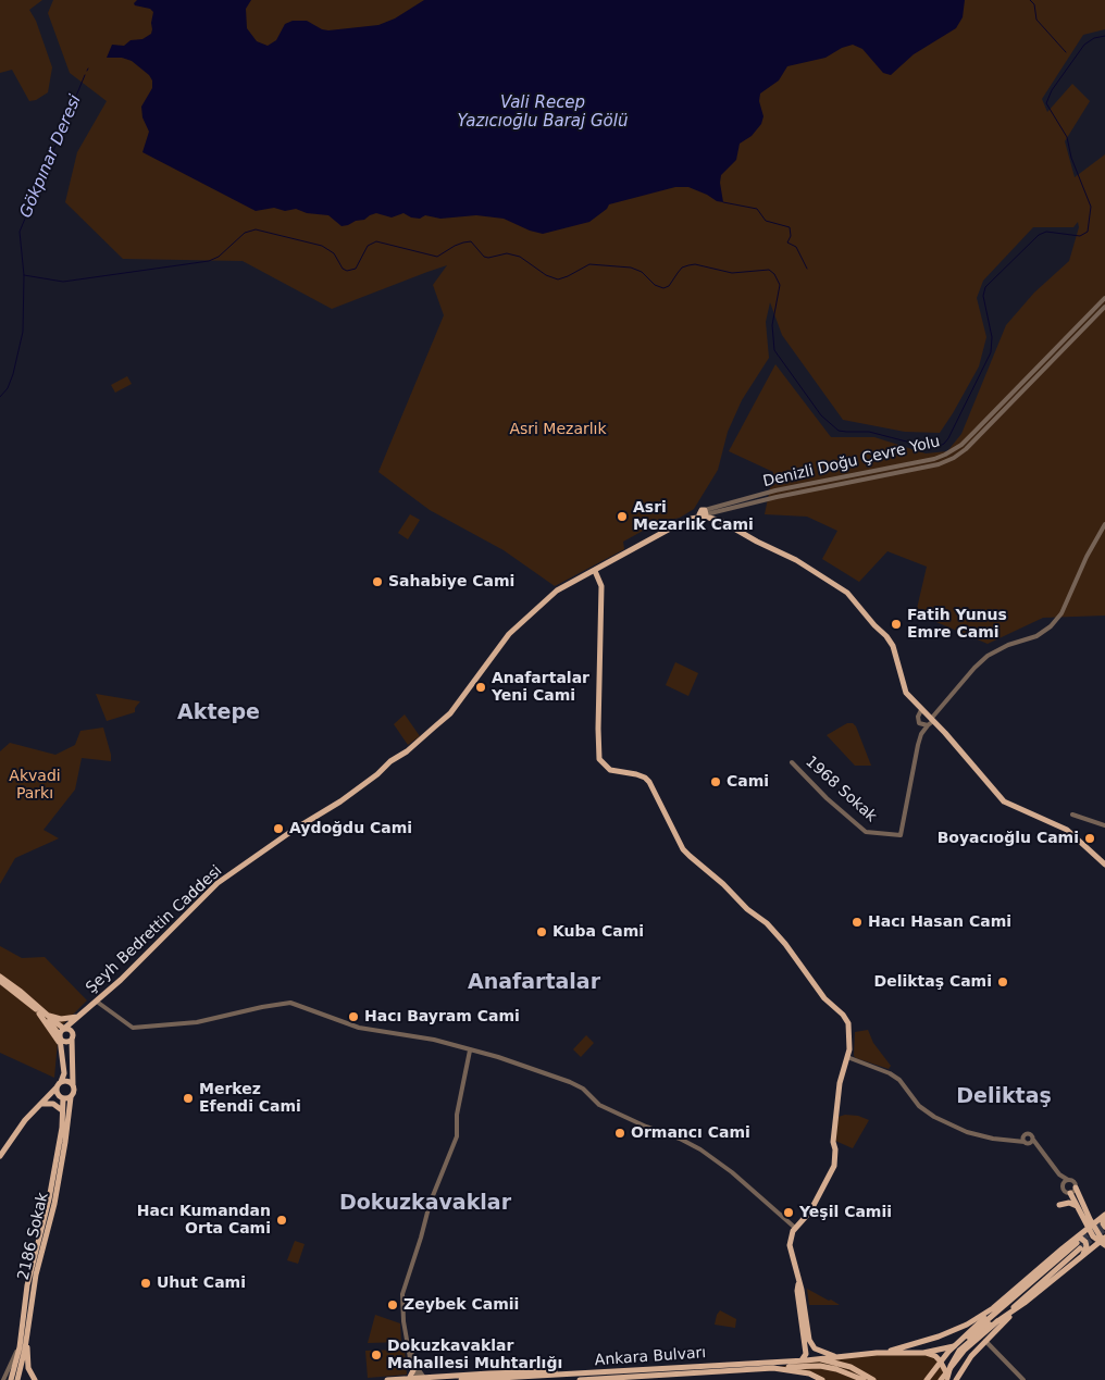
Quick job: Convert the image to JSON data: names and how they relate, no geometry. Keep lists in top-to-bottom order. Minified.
{"streets":{"main road":["Şeyh Bedrettin Caddesi","2186 Sokak","Ankara Bulvarı"],"street":["Denizli Doğu Çevre Yolu","1968 Sokak"]},"crossings":[["Denizli Doğu Çevre Yolu","Şeyh Bedrettin Caddesi"],["Şeyh Bedrettin Caddesi","2186 Sokak"]],"districts":["Aktepe","Anafartalar","Deliktaş","Dokuzkavaklar"],"water":["Vali Recep Yazıcıoğlu Baraj Gölü","Gökpınar Deresi"],"parks":["Asri Mezarlık","Akvadi Parkı"],"places":["Asri Mezarlık Cami","Sahabiye Cami","Fatih Yunus Emre Cami","Anafartalar Yeni Cami","Cami","Aydoğdu Cami","Boyacıoğlu Cami","Hacı Hasan Cami","Kuba Cami","Deliktaş Cami","Hacı Bayram Cami","Merkez Efendi Cami","Ormancı Cami","Yeşil Camii","Hacı Kumandan Orta Cami","Uhut Cami","Zeybek Camii","Dokuzkavaklar Mahallesi Muhtarlığı"]}
